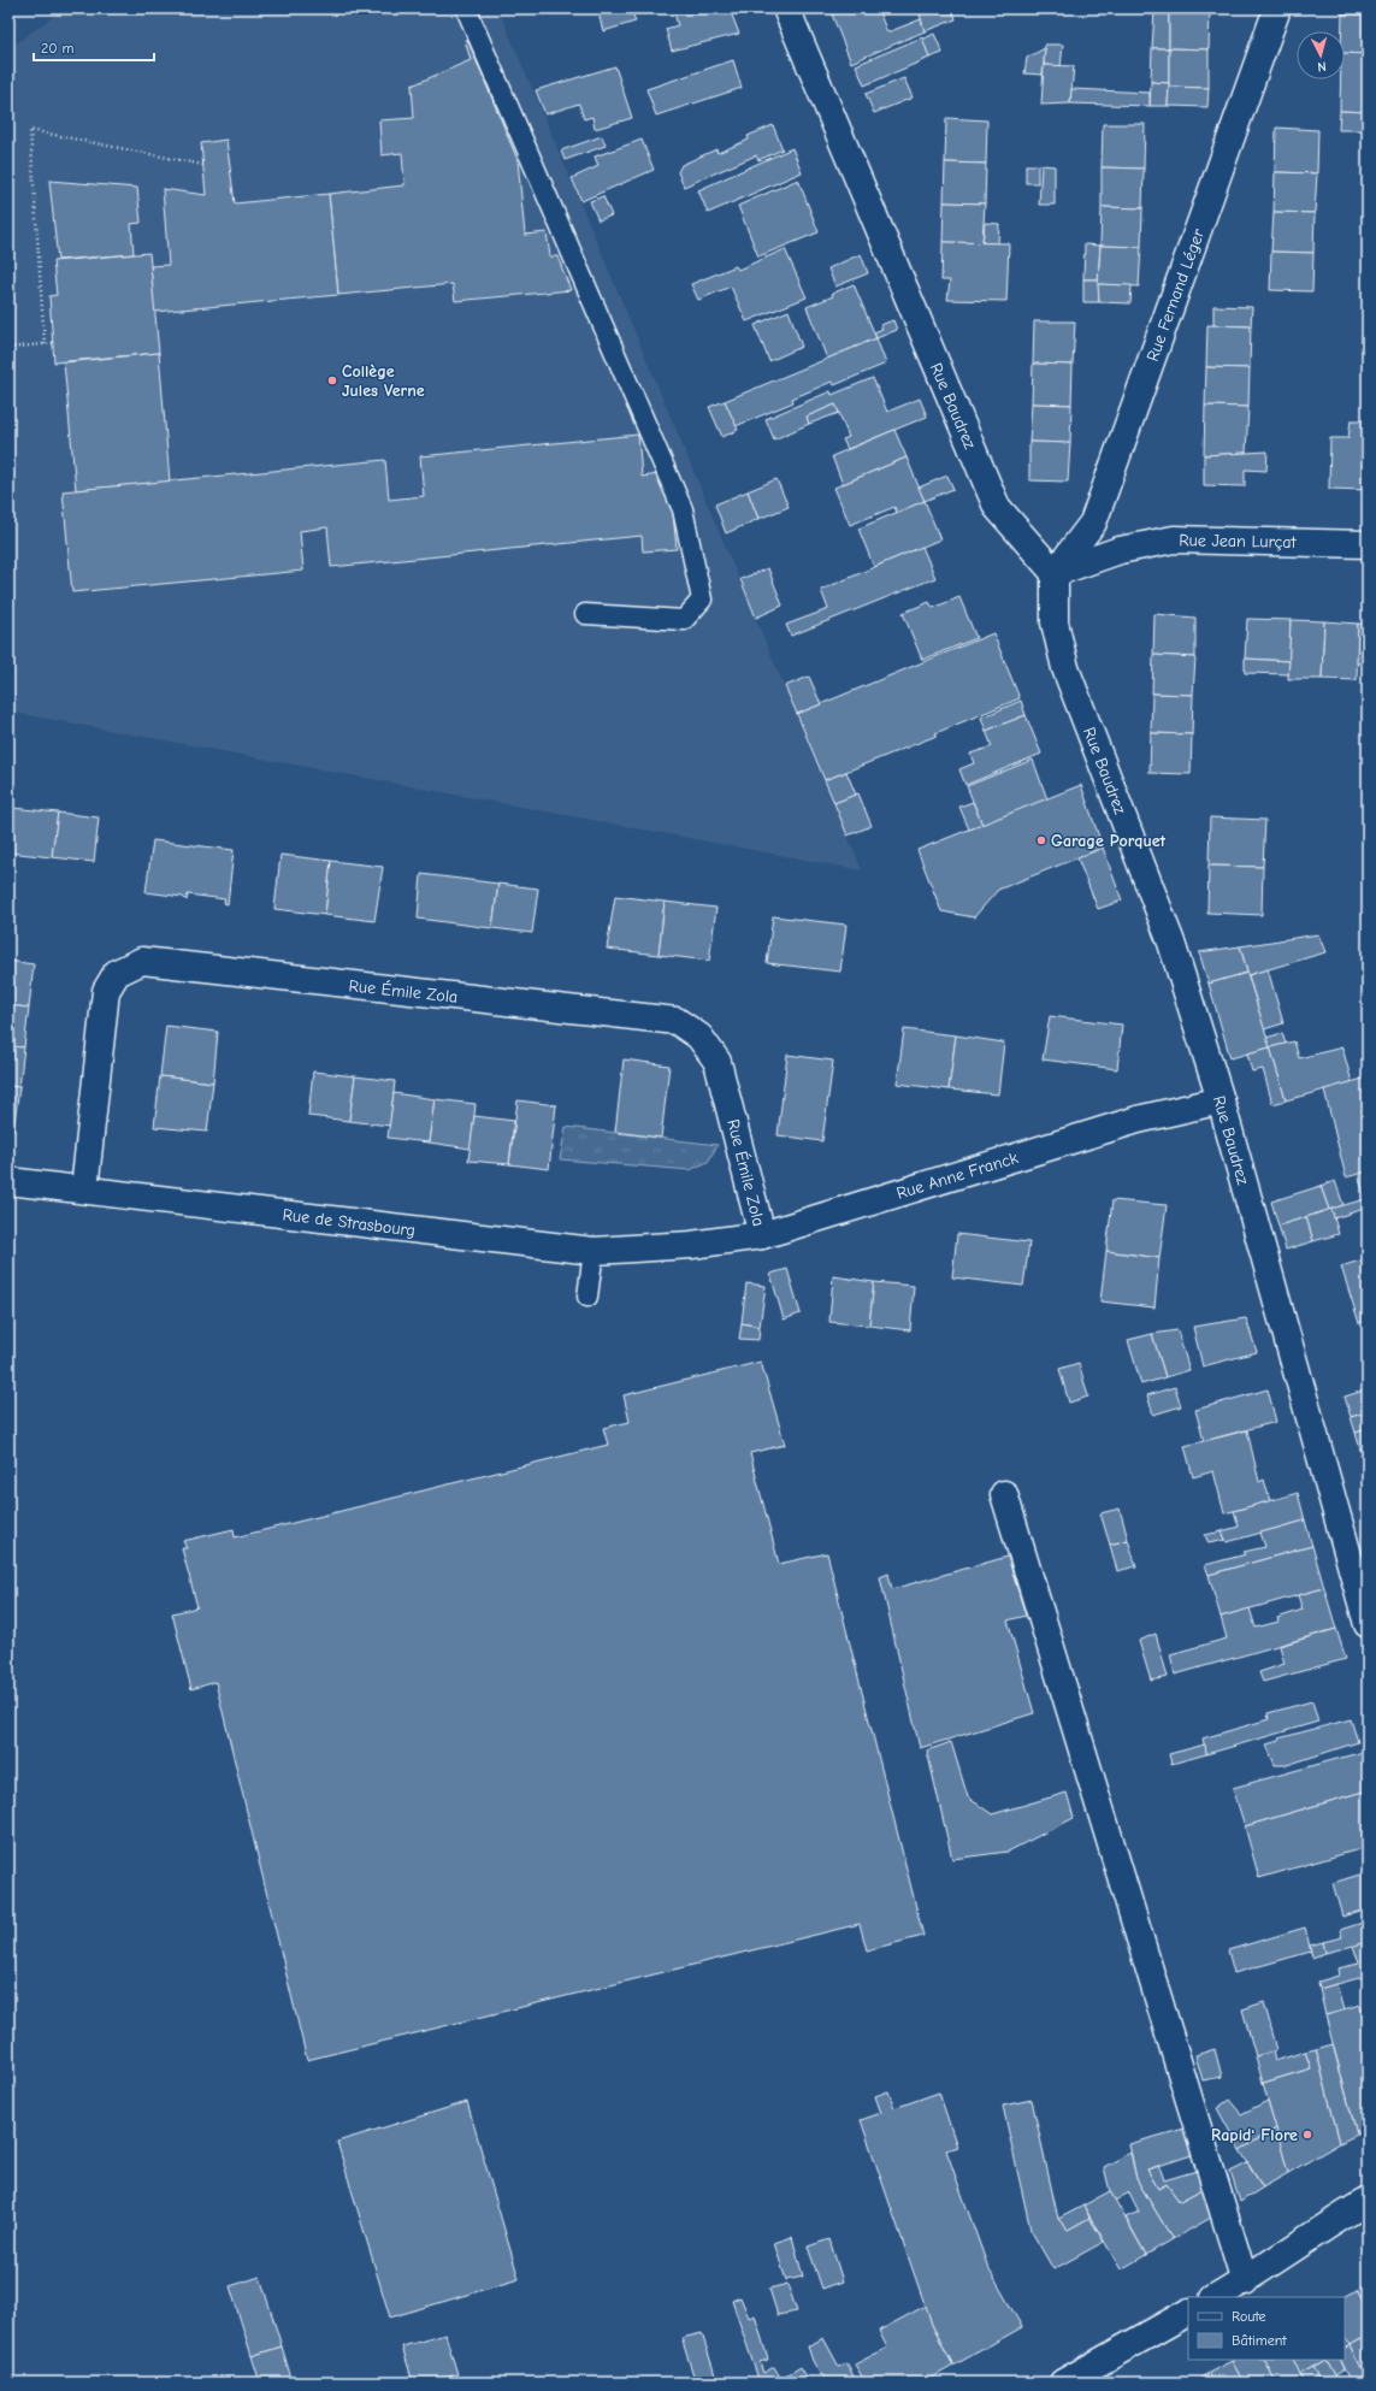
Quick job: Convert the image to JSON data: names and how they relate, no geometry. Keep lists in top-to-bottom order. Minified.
{"streets":{"street":["Rue Fernand Léger","Rue Baudrez","Rue Jean Lurçat","Rue Émile Zola","Rue Anne Franck","Rue de Strasbourg"]},"crossings":[["Rue Fernand Léger","Rue Baudrez"],["Rue Fernand Léger","Rue Jean Lurçat"],["Rue Baudrez","Rue Jean Lurçat"],["Rue Baudrez","Rue Anne Franck"],["Rue Émile Zola","Rue Anne Franck"],["Rue Émile Zola","Rue de Strasbourg"],["Rue Anne Franck","Rue de Strasbourg"]],"places":["Collège Jules Verne","Garage Porquet","Rapid' Flore"],"legend":["Route","Bâtiment"],"scale_bar":"20 m","north":"bottom"}
